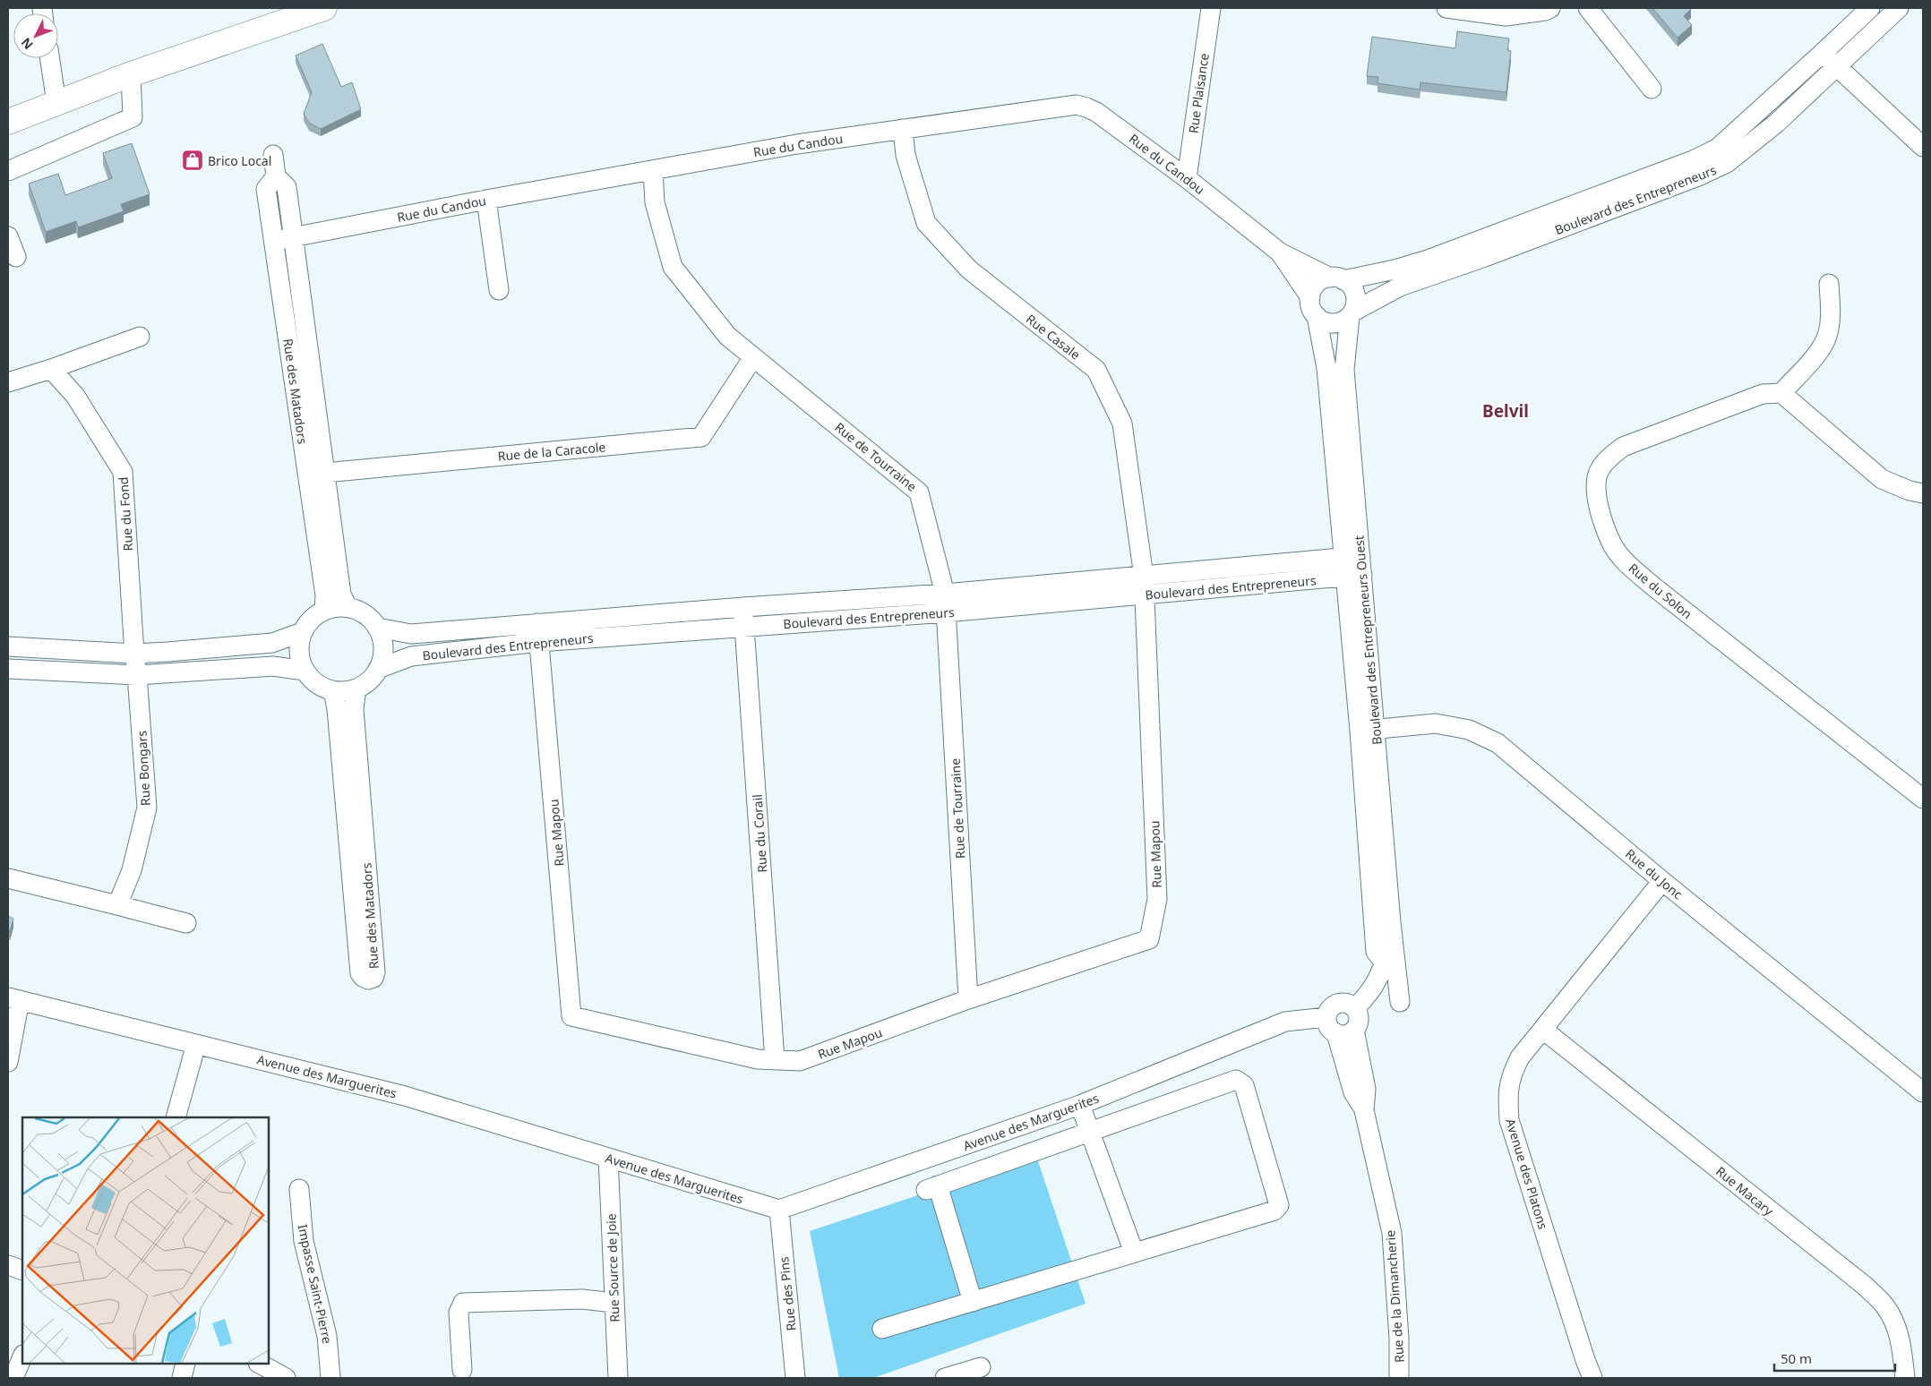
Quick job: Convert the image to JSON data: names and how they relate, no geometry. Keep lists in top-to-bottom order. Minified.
{"streets":{"street":["Rue Plaisance","Rue du Candou","Boulevard des Entrepreneurs","Rue Casale","Rue des Matadors","Rue de la Caracole","Rue de Tourraine","Rue du Fond","Rue du Solon","Boulevard des Entrepreneurs Ouest","Rue Bongars","Rue Mapou","Rue du Corail","Rue du Jonc","Avenue des Marguerites","Avenue des Platons","Rue Macary","Rue Source de Joie","Impasse Saint-Pierre","Rue des Pins","Rue de la Dimancherie"]},"crossings":[["Rue Plaisance","Rue du Candou"],["Rue du Candou","Boulevard des Entrepreneurs"],["Rue du Candou","Rue Casale"],["Rue du Candou","Rue des Matadors"],["Rue du Candou","Rue de Tourraine"],["Rue du Candou","Boulevard des Entrepreneurs Ouest"],["Boulevard des Entrepreneurs","Rue Casale"],["Boulevard des Entrepreneurs","Rue des Matadors"],["Boulevard des Entrepreneurs","Rue de Tourraine"],["Boulevard des Entrepreneurs","Boulevard des Entrepreneurs Ouest"],["Boulevard des Entrepreneurs","Rue Mapou"],["Boulevard des Entrepreneurs","Rue du Corail"],["Rue Casale","Rue Mapou"],["Rue des Matadors","Rue de la Caracole"],["Rue de la Caracole","Rue de Tourraine"],["Rue de Tourraine","Rue Mapou"],["Rue du Fond","Rue Bongars"],["Boulevard des Entrepreneurs Ouest","Rue du Jonc"],["Rue Mapou","Rue du Corail"],["Rue du Jonc","Avenue des Platons"],["Avenue des Marguerites","Rue Source de Joie"],["Avenue des Marguerites","Rue des Pins"],["Avenue des Marguerites","Rue de la Dimancherie"],["Avenue des Platons","Rue Macary"]],"districts":["Belvil"],"places":{"shop":["Brico Local"]},"scale_bar":"50 m","north":"bottom left"}
